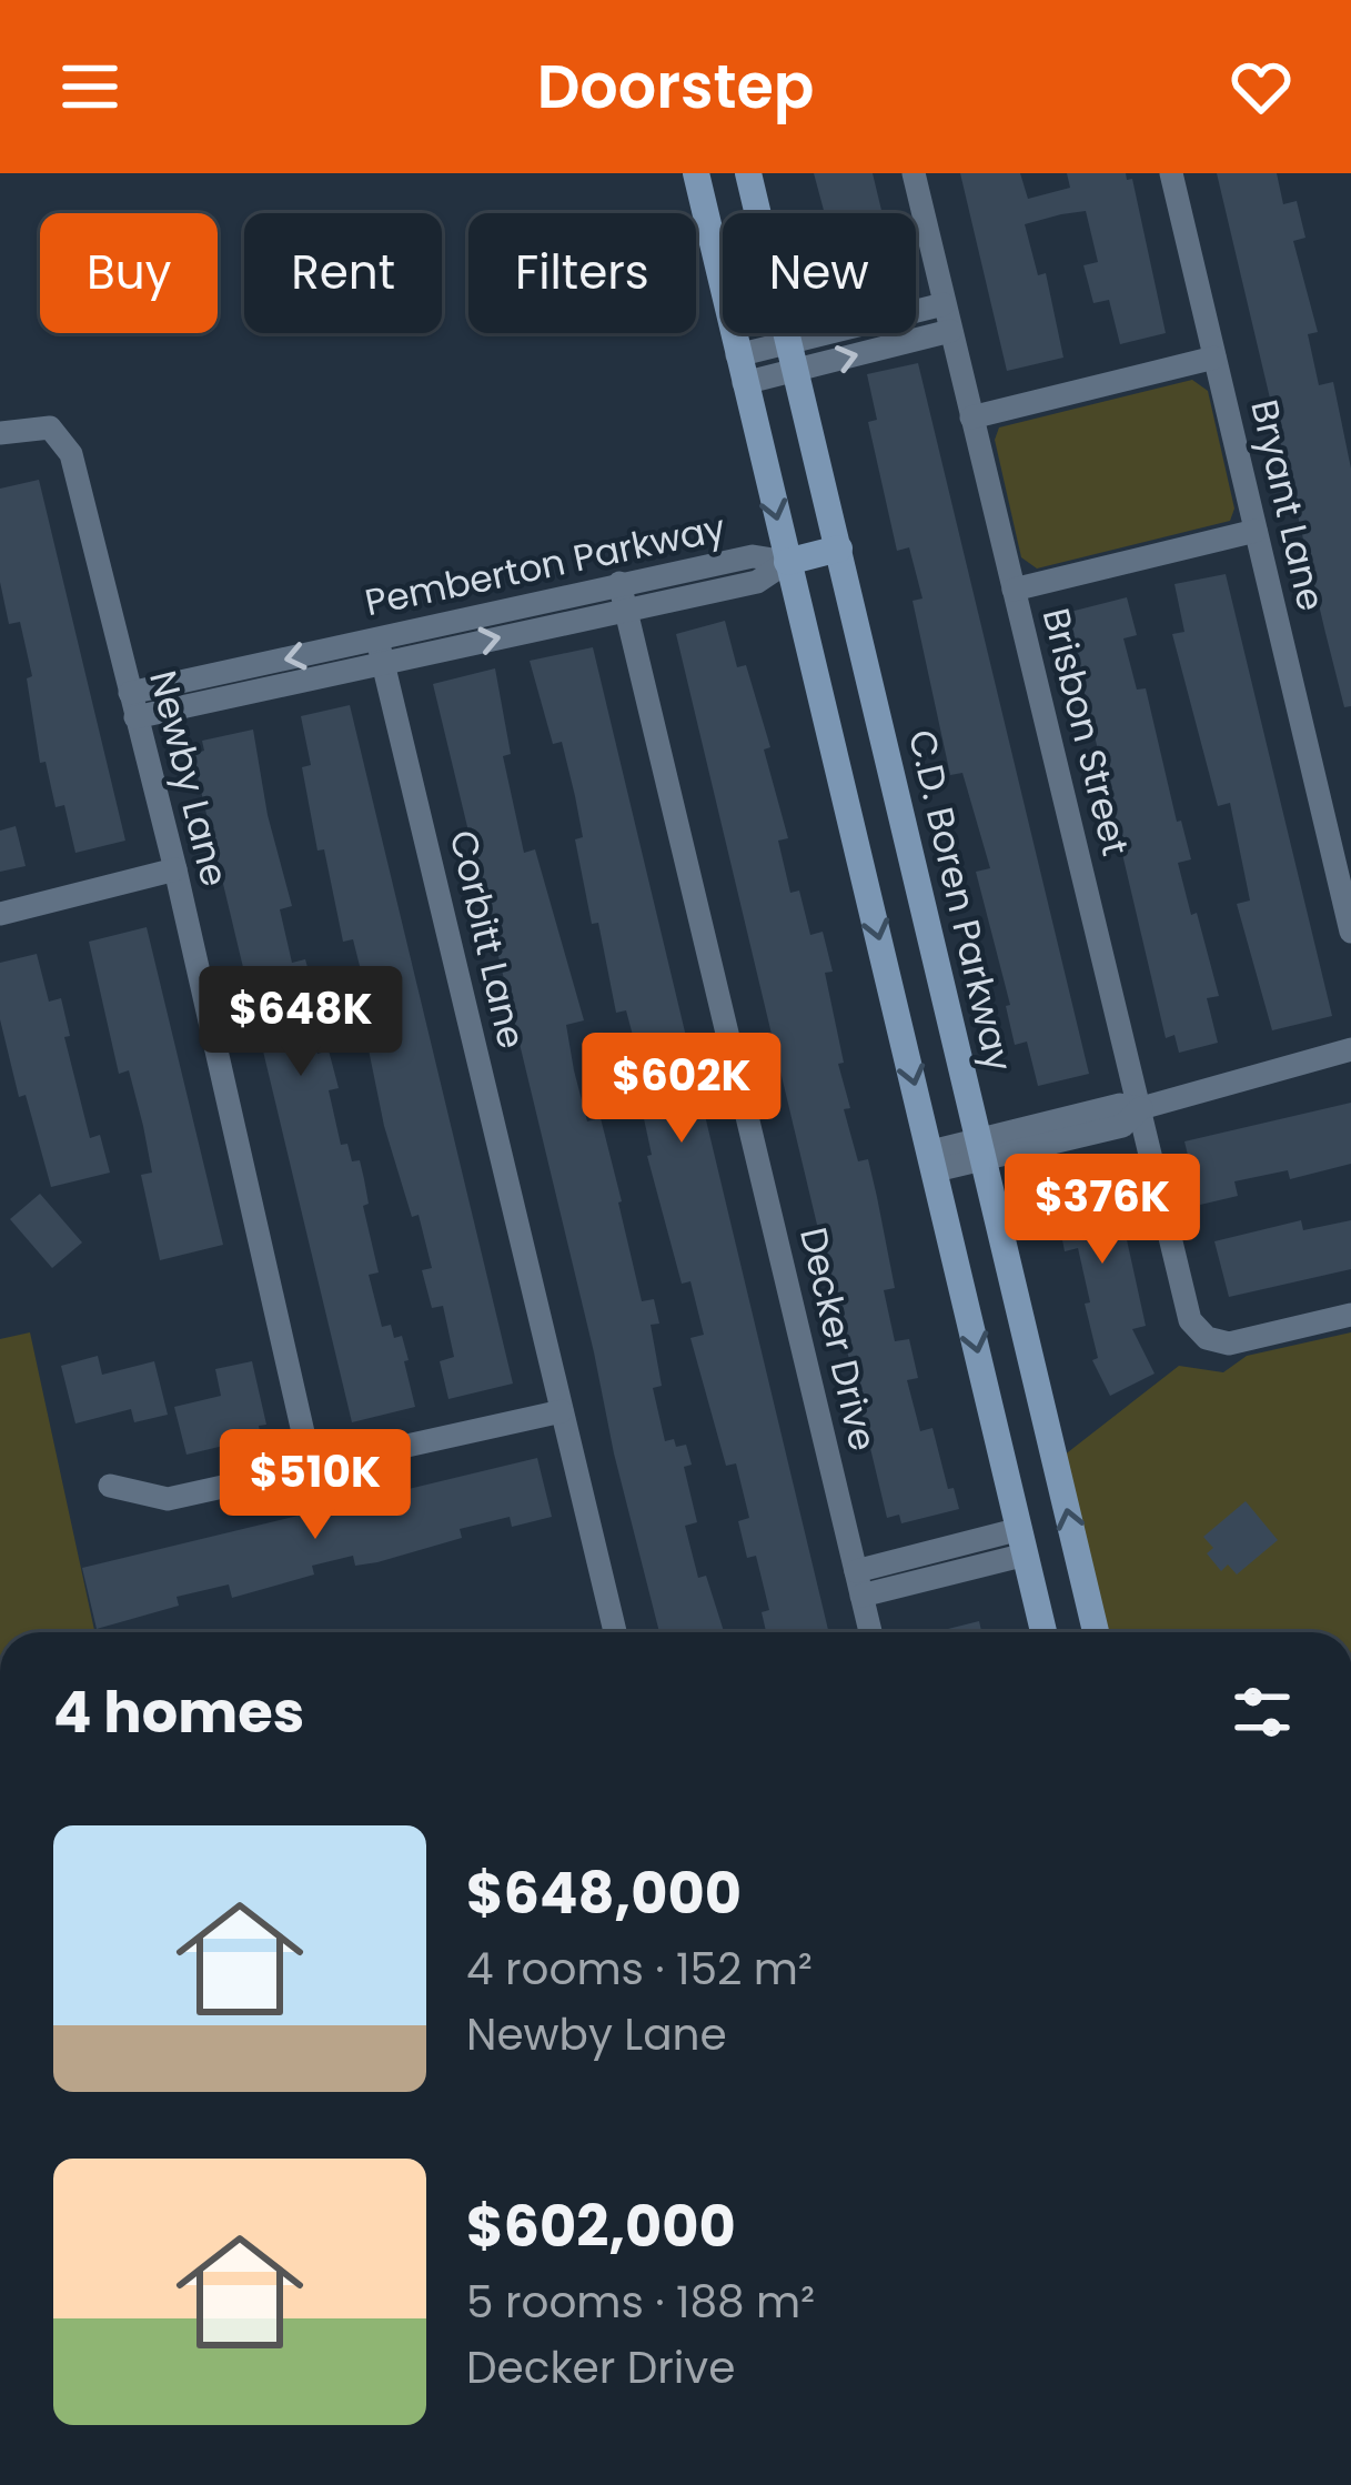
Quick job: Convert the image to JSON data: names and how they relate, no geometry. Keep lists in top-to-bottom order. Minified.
{"streets":{"street":["Bryant Lane","Pemberton Parkway","Brisbon Street","Newby Lane","C.D. Boren Parkway","Corbitt Lane","Decker Drive"]},"crossings":[["Pemberton Parkway","Newby Lane"],["Pemberton Parkway","Corbitt Lane"],["Pemberton Parkway","Decker Drive"]],"page":{"header":"Doorstep","chip":["Buy","Rent","Filters","New"],"price":["$648K","$602K","$376K","$510K"],"heading":"4 homes","list":[{"name":"$648,000","note":"4 rooms · 152 m² · Newby Lane"},{"name":"$602,000","note":"5 rooms · 188 m² · Decker Drive"}]}}
